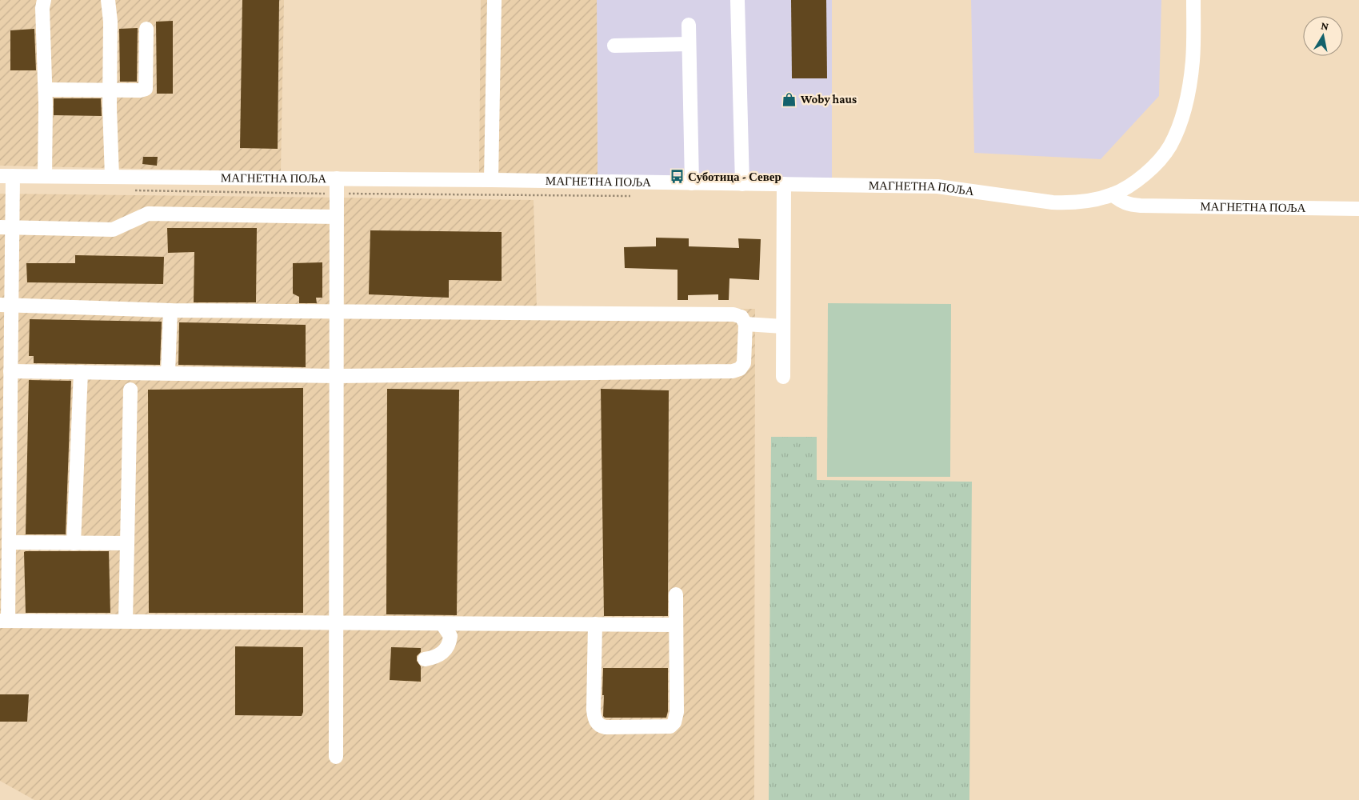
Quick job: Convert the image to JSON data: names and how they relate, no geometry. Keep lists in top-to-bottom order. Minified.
{"streets":{"street":["МАГНЕТНА ПОЉА"]},"places":{"shop":["Woby haus"],"bus stop":["Суботица - Север"]},"north":"top"}
